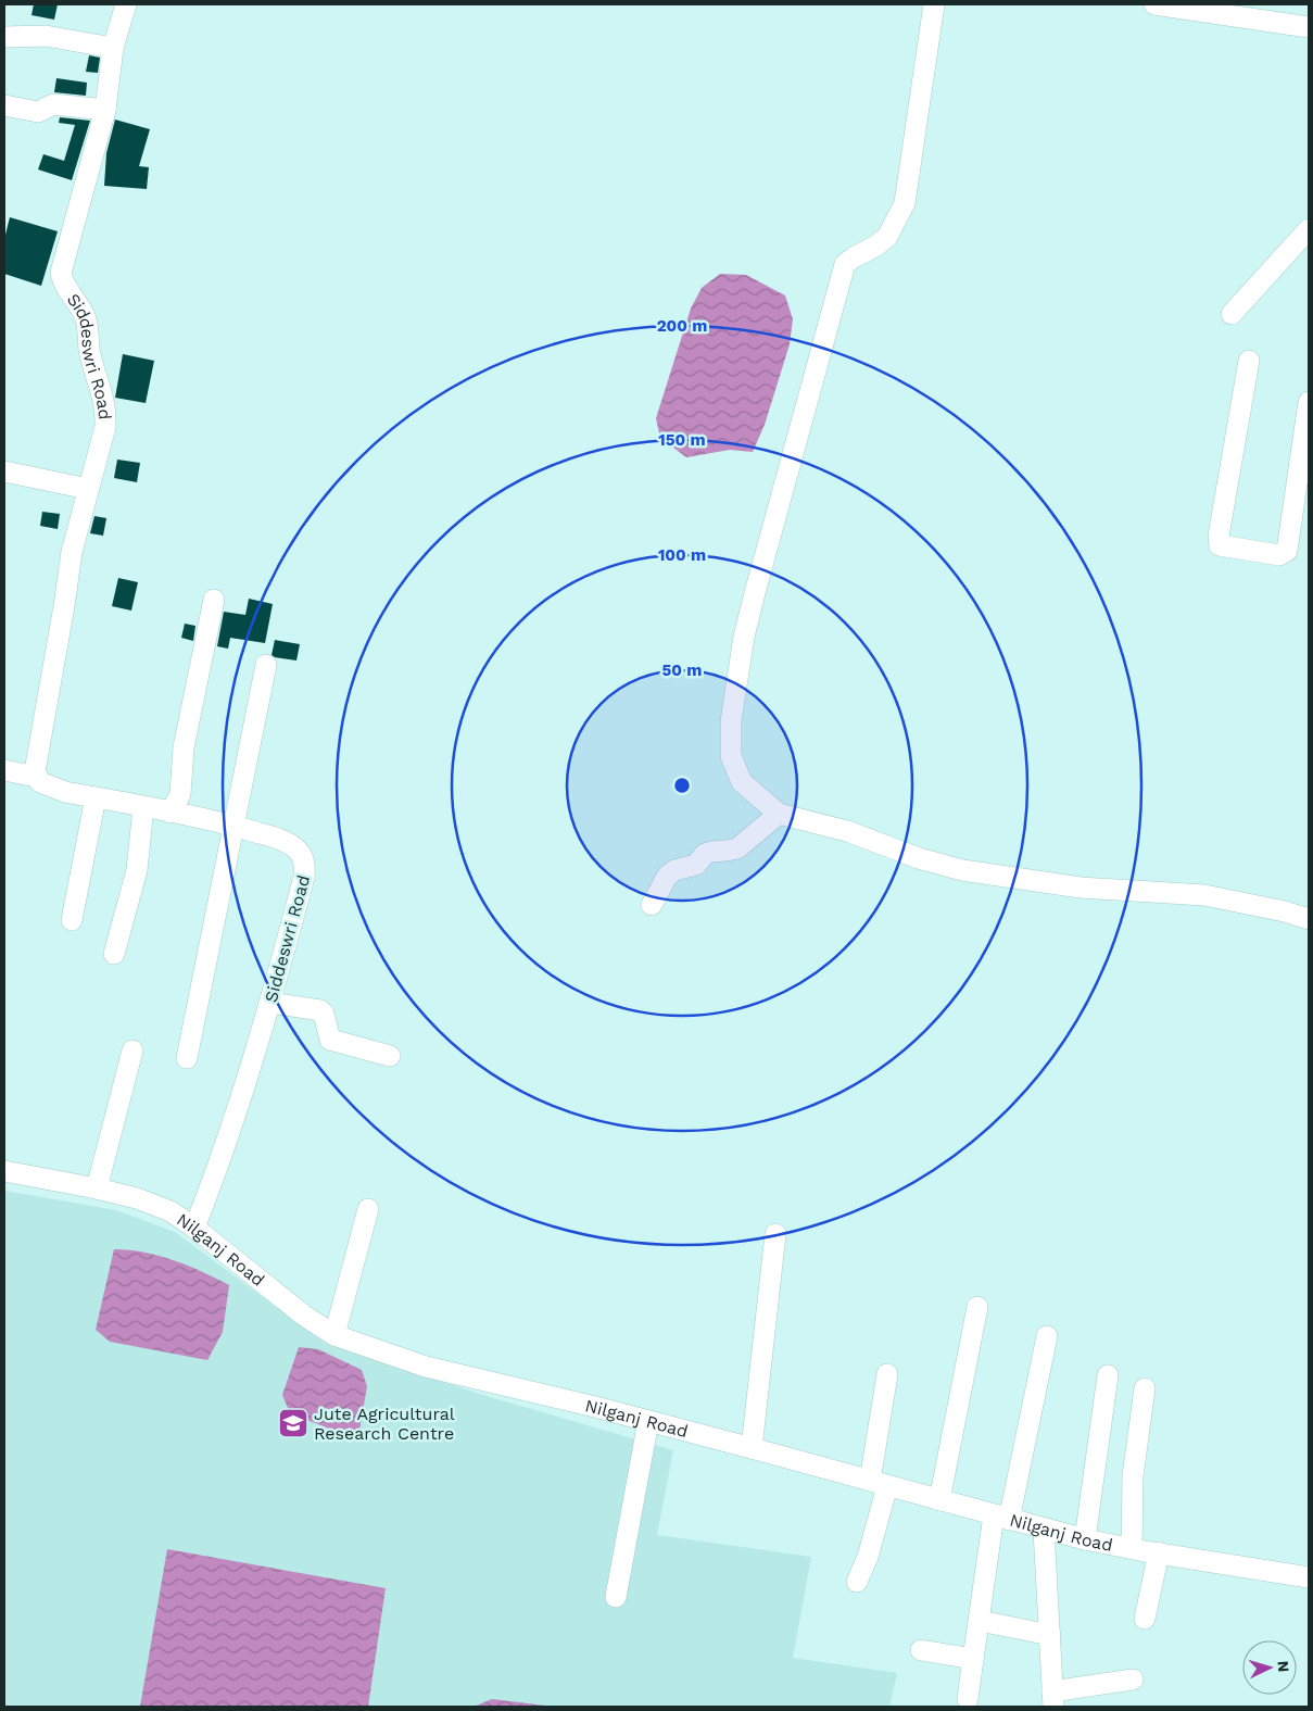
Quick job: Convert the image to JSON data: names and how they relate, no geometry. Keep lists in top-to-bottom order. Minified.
{"streets":{"street":["Siddeswri Road","Nilganj Road"]},"crossings":[["Siddeswri Road","Nilganj Road"]],"places":{"school or university":["Jute Agricultural Research Centre"]},"north":"right","rings":["200 m","150 m","100 m","50 m"]}
